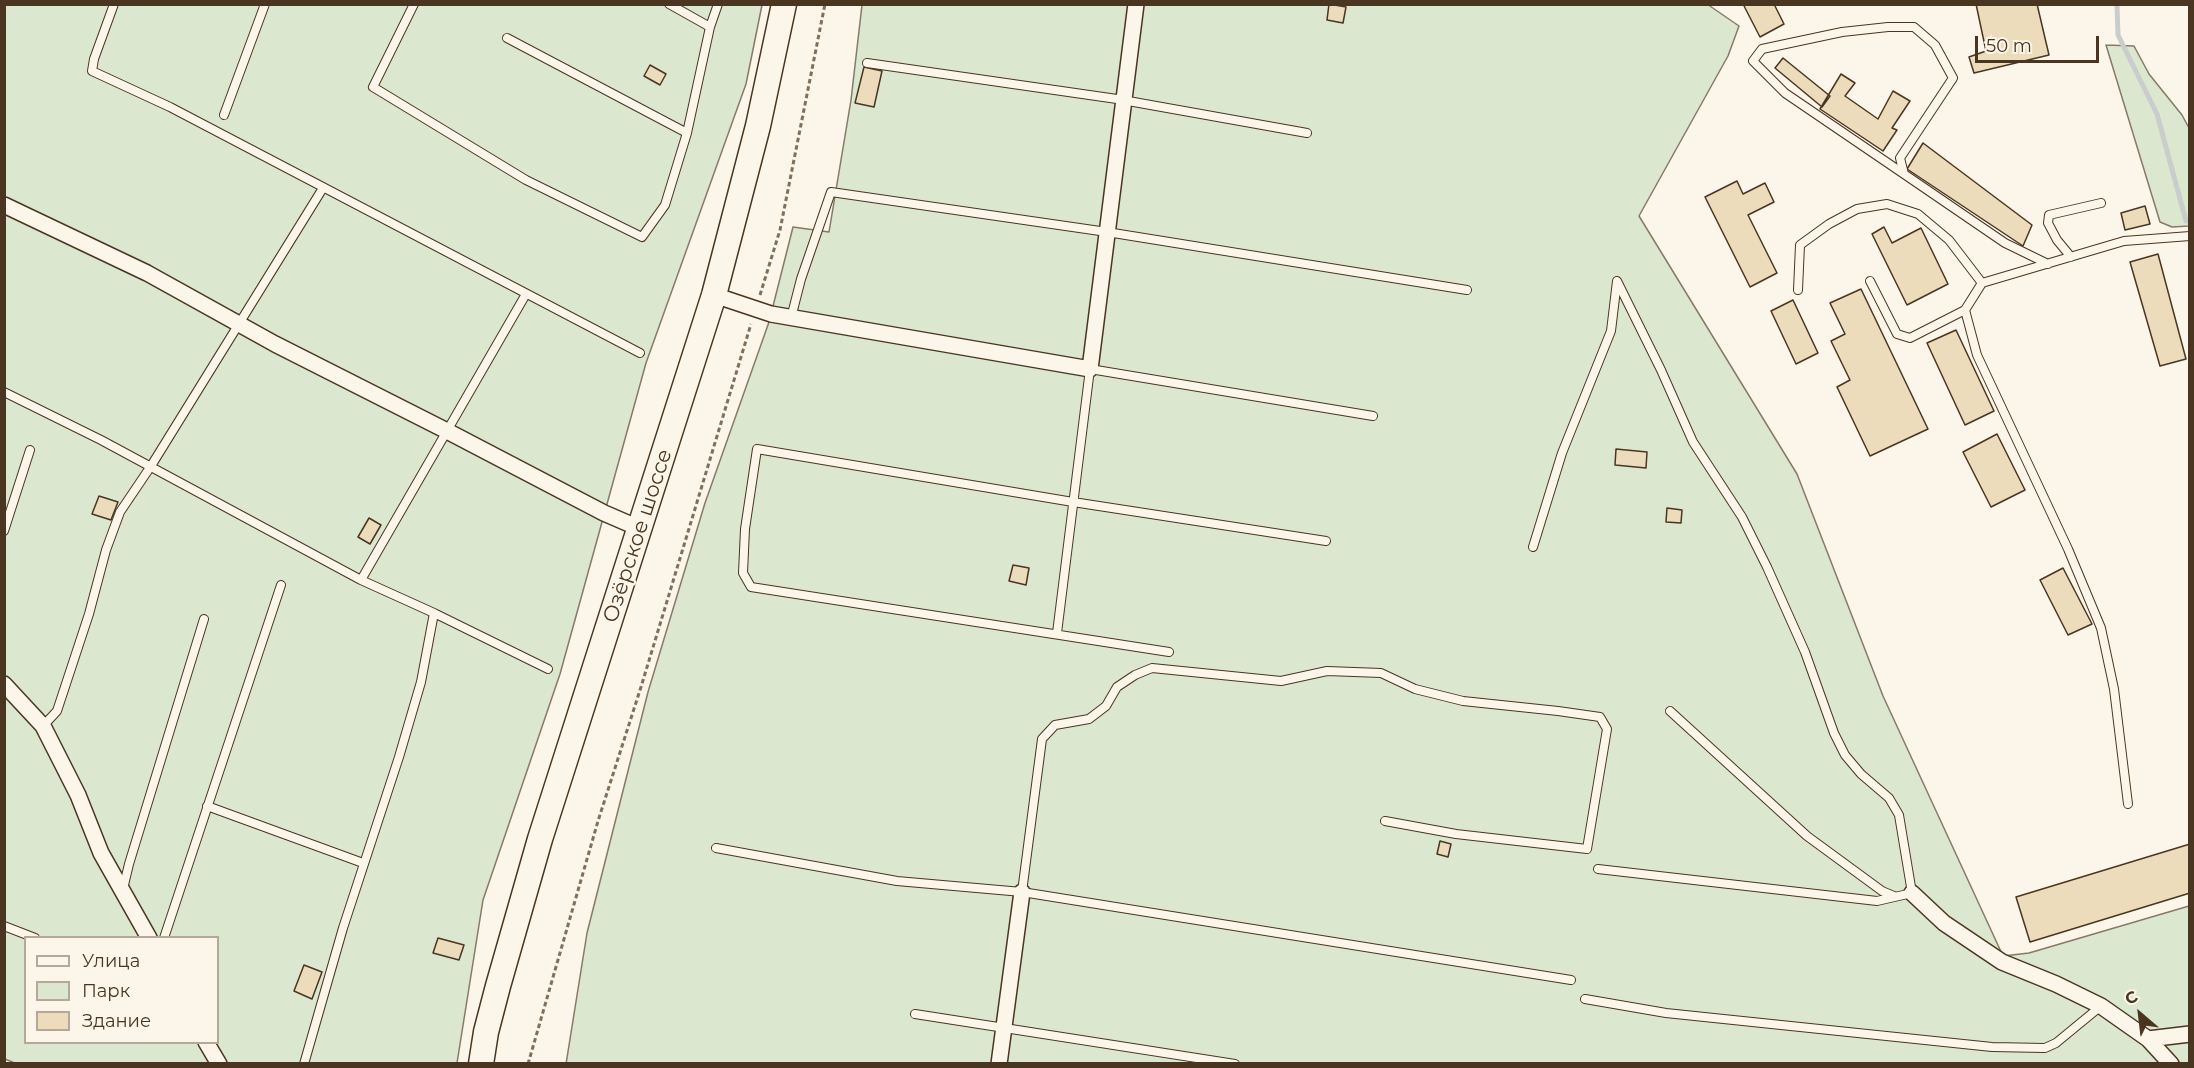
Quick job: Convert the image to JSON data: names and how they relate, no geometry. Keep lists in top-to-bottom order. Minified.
{"streets":{"main road":["Озёрское шоссе"]},"legend":["Улица","Парк","Здание"],"scale_bar":"50 m","north":"top left"}
